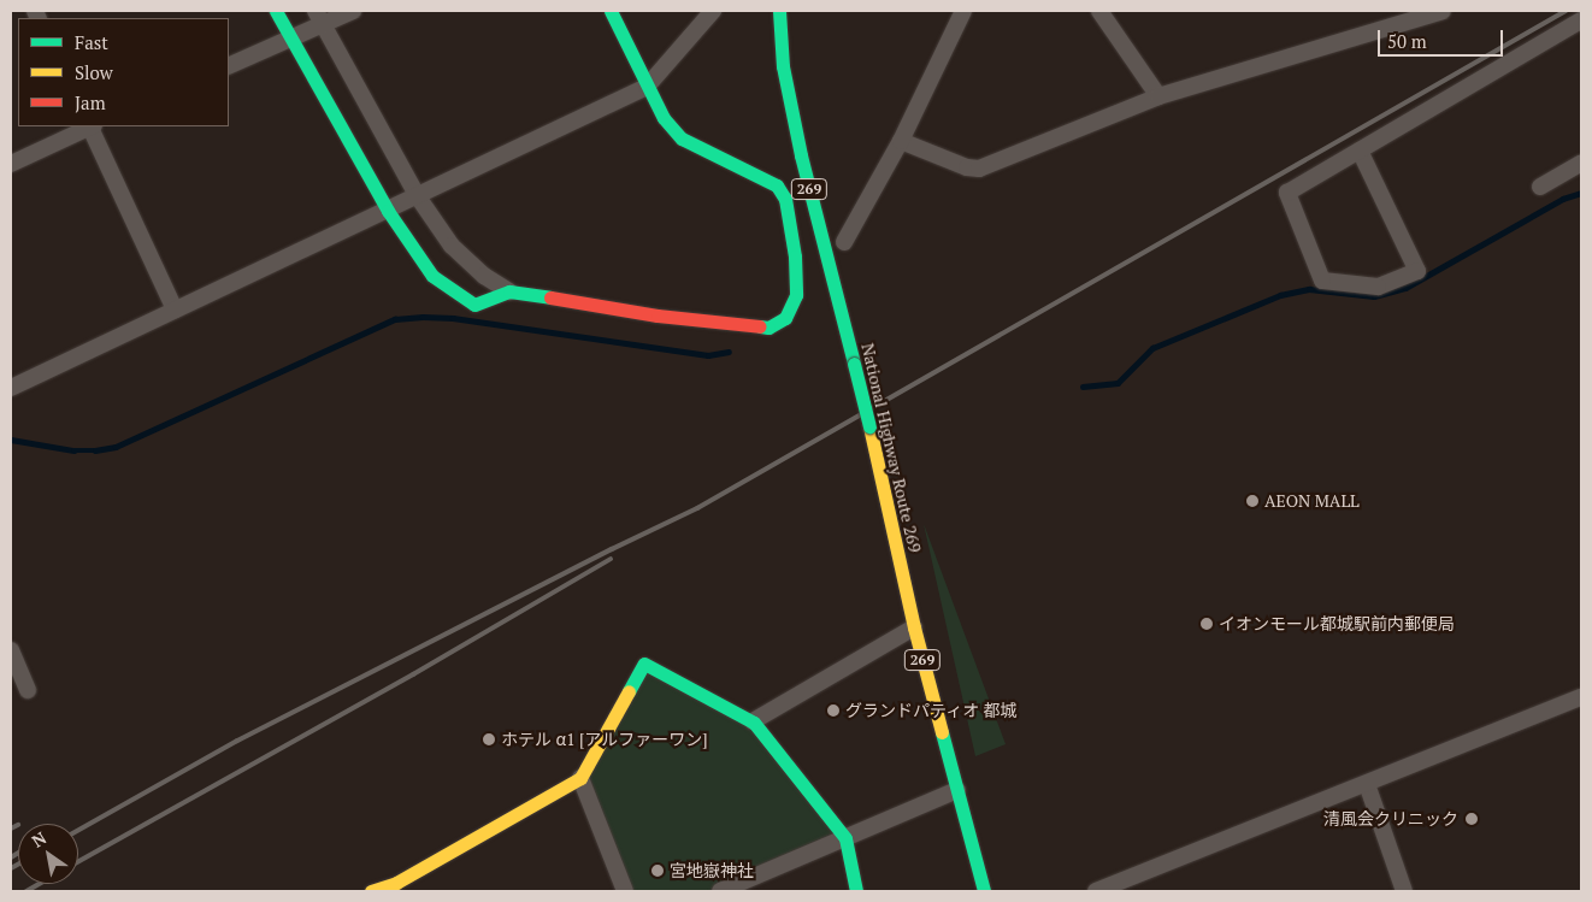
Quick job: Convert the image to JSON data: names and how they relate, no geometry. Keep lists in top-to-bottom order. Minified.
{"streets":{"main road":["269","National Highway Route 269"]},"places":["AEON MALL","イオンモール都城駅前内郵便局","グランドパティオ 都城","ホテル α1 [アルファーワン]","清風会クリニック","宮地嶽神社"],"legend":["Fast","Slow","Jam"],"scale_bar":"50 m","north":"top left"}
